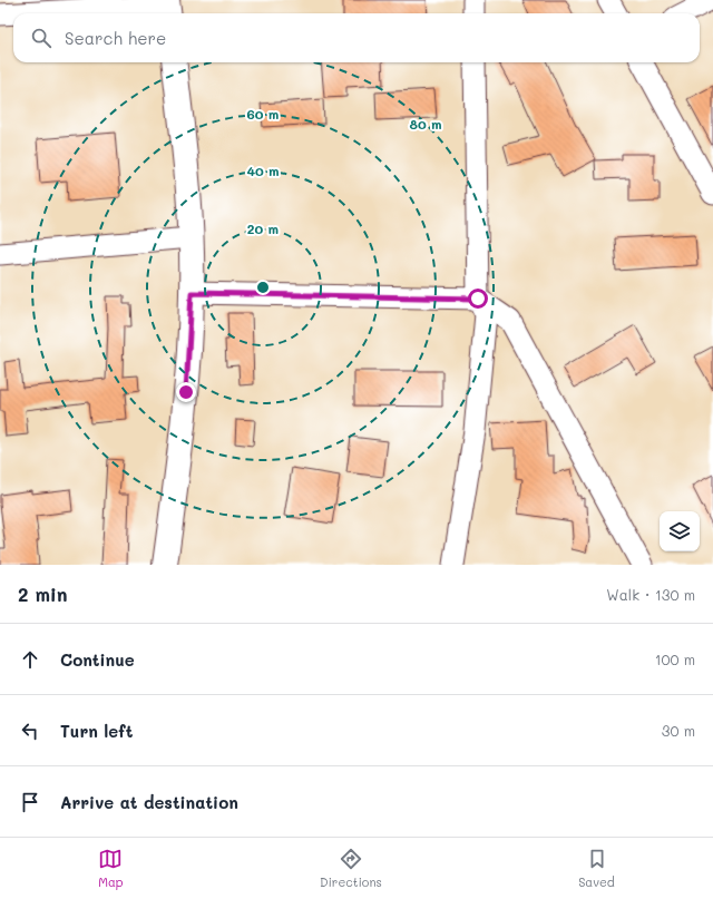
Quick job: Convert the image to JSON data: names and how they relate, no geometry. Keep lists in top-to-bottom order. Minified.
{"page":{"search":"Search here","heading":["2 min","Walk · 130 m"],"list":[["Continue","100 m"],["Turn left","30 m"],"Arrive at destination"],"nav":["Map","Directions","Saved"]},"rings":["60 m","80 m","40 m","20 m"]}
